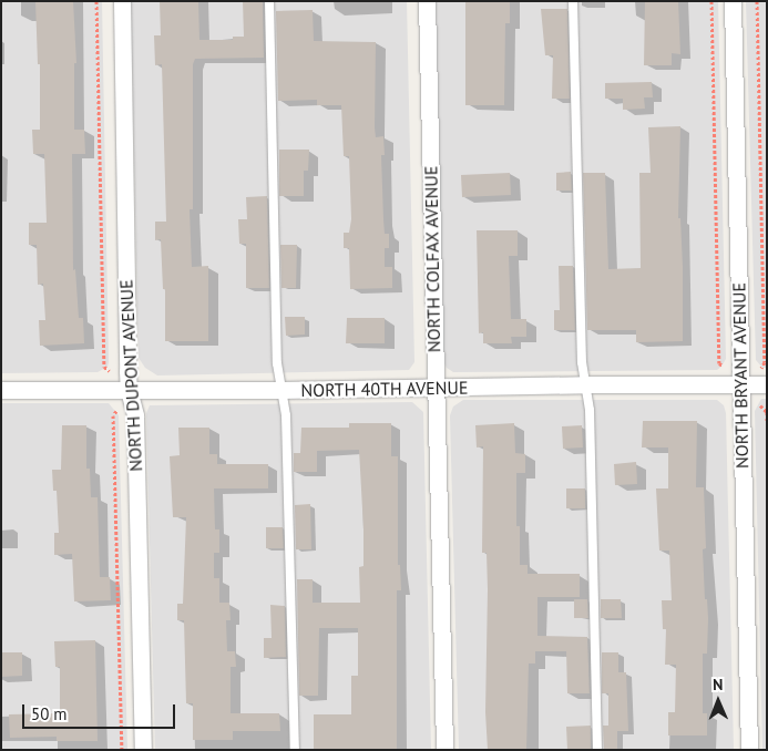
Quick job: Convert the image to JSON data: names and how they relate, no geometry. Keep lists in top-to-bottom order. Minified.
{"streets":{"street":["NORTH COLFAX AVENUE","NORTH DUPONT AVENUE","NORTH BRYANT AVENUE","NORTH 40TH AVENUE"]},"crossings":[["NORTH COLFAX AVENUE","NORTH 40TH AVENUE"],["NORTH DUPONT AVENUE","NORTH 40TH AVENUE"],["NORTH BRYANT AVENUE","NORTH 40TH AVENUE"]],"scale_bar":"50 m","north":"top"}
